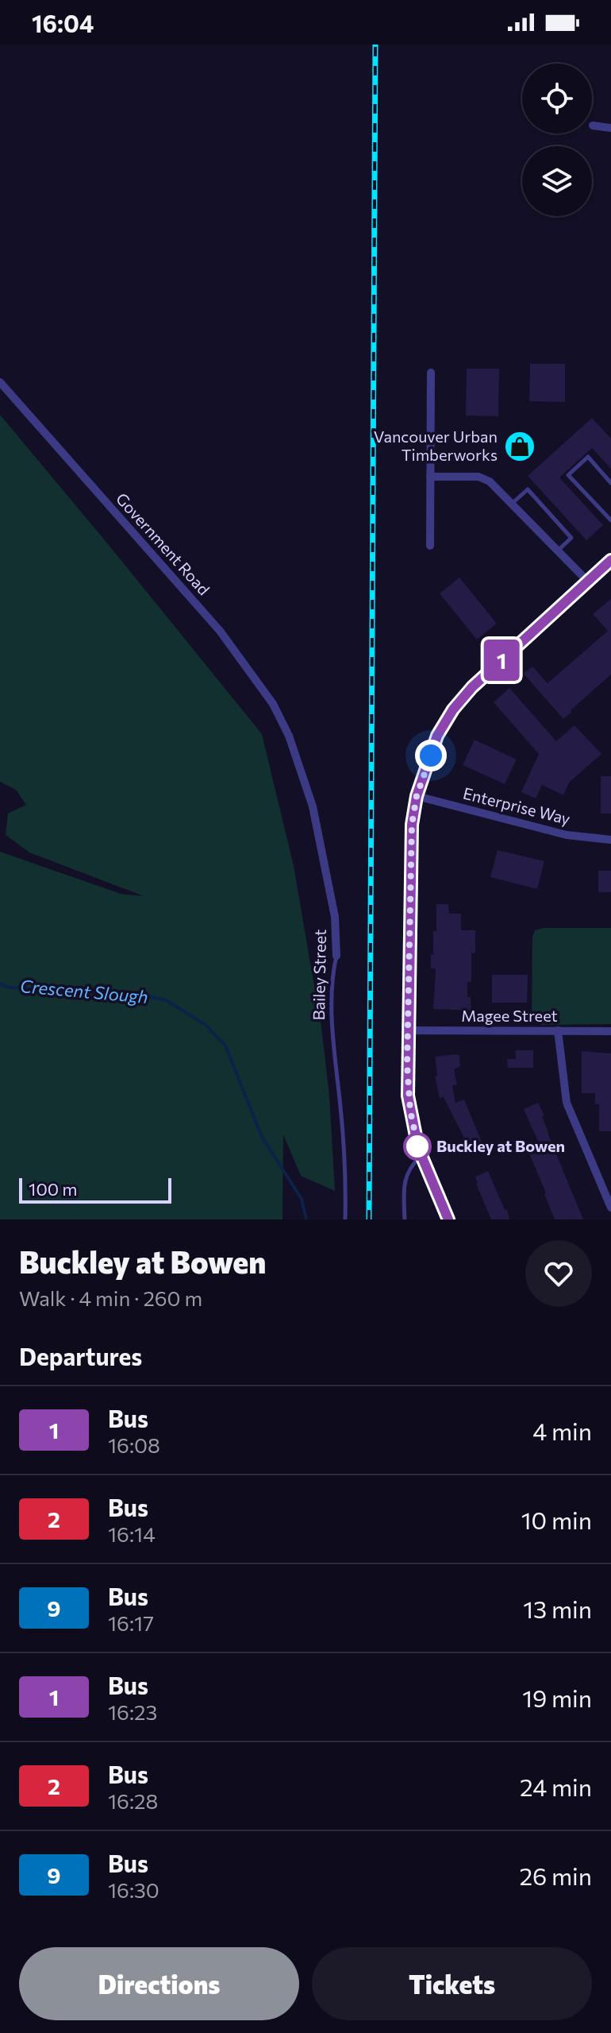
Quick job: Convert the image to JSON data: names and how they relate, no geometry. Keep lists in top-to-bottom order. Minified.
{"streets":{"street":["Government Road","Enterprise Way","Bailey Street","Magee Street"]},"crossings":[["Government Road","Bailey Street"]],"water":["Crescent Slough"],"places":{"shop":["Vancouver Urban Timberworks"],"other":["Buckley at Bowen"]},"lines":["bus line 1"],"scale_bar":"100 m","page":{"status":"16:04","on_map":"1","scale":"100 m","heading":[["Buckley at Bowen","Walk · 4 min · 260 m"],"Departures"],"list":[{"mark":"1","name":"Bus","note":"16:08","value":"4 min"},{"mark":"2","name":"Bus","note":"16:14","value":"10 min"},{"mark":"9","name":"Bus","note":"16:17","value":"13 min"},{"mark":"1","name":"Bus","note":"16:23","value":"19 min"},{"mark":"2","name":"Bus","note":"16:28","value":"24 min"},{"mark":"9","name":"Bus","note":"16:30","value":"26 min"}],"buttons":["Directions","Tickets"]}}
